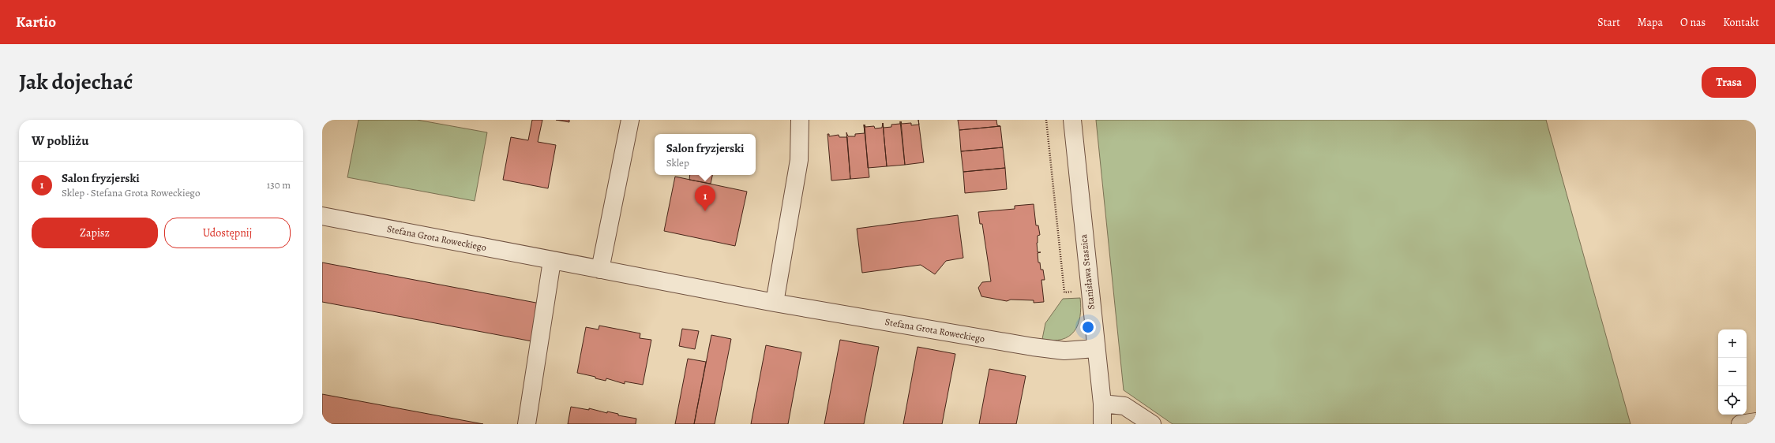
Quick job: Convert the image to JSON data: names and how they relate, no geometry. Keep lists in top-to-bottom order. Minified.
{"streets":{"street":["Stefana Grota Roweckiego","Stanisława Staszica"]},"crossings":[["Stefana Grota Roweckiego","Stanisława Staszica"]],"page":{"header":"Kartio","nav":["Start","Mapa","O nas","Kontakt"],"title":"Jak dojechać","buttons":["Trasa",["Zapisz","Udostępnij"]],"heading":"W pobliżu","popup":["Salon fryzjerski","Sklep"],"list":[{"mark":"1","name":"Salon fryzjerski","note":"Sklep · Stefana Grota Roweckiego","value":"130 m"}],"pins":"1","map_buttons":["+","−"]}}
